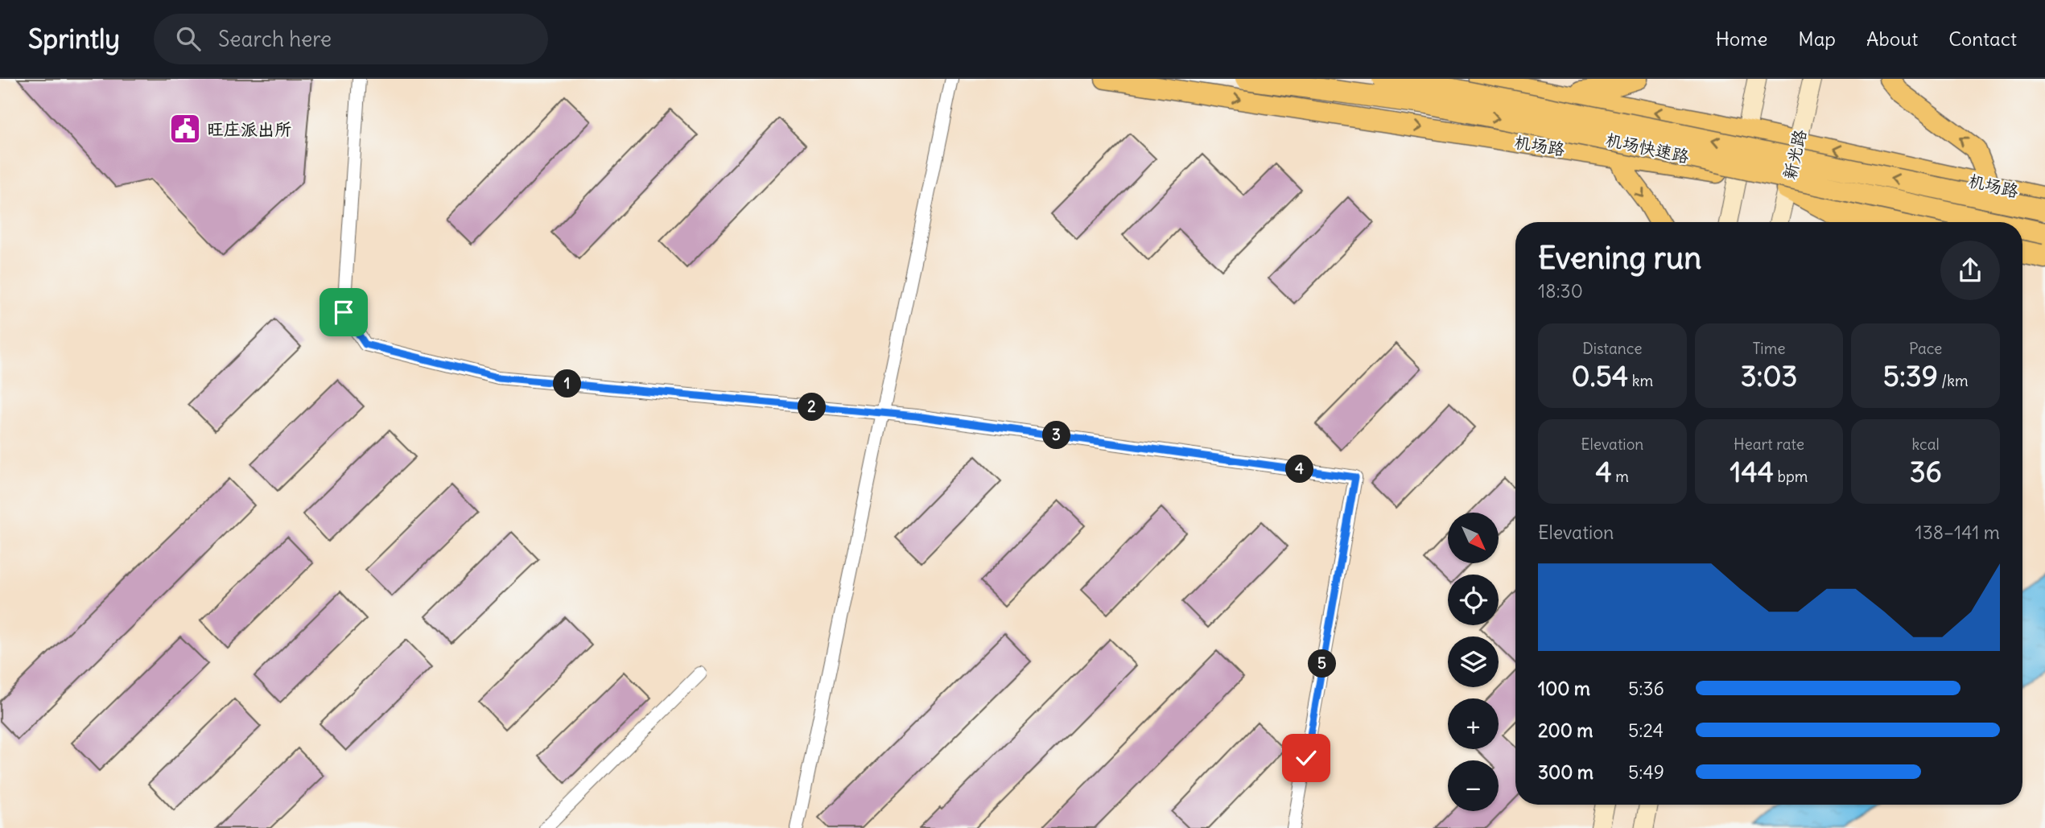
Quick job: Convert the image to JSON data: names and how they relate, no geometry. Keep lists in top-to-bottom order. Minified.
{"streets":{"highway":["机场快速路"],"main road":["机场路","新光路"]},"crossings":[["机场路","新光路"]],"places":{"public building":["旺庄派出所"]},"north":"bottom right","page":{"header":"Sprintly","search":"Search here","nav":["Home","Map","About","Contact"],"heading":["Evening run","18:30"],"stats":[["Distance","0.54 km"],["Time","3:03"],["Pace","5:39 /km"],["Elevation","4 m"],["Heart rate","144 bpm"],["kcal","36"]],"pins":["1","2","3","4","5"],"chart":["Elevation","138–141 m"],"map_buttons":["+","−"],"list":[{"name":"100 m","note":"5:36"},{"name":"200 m","note":"5:24"},{"name":"300 m","note":"5:49"}]}}
